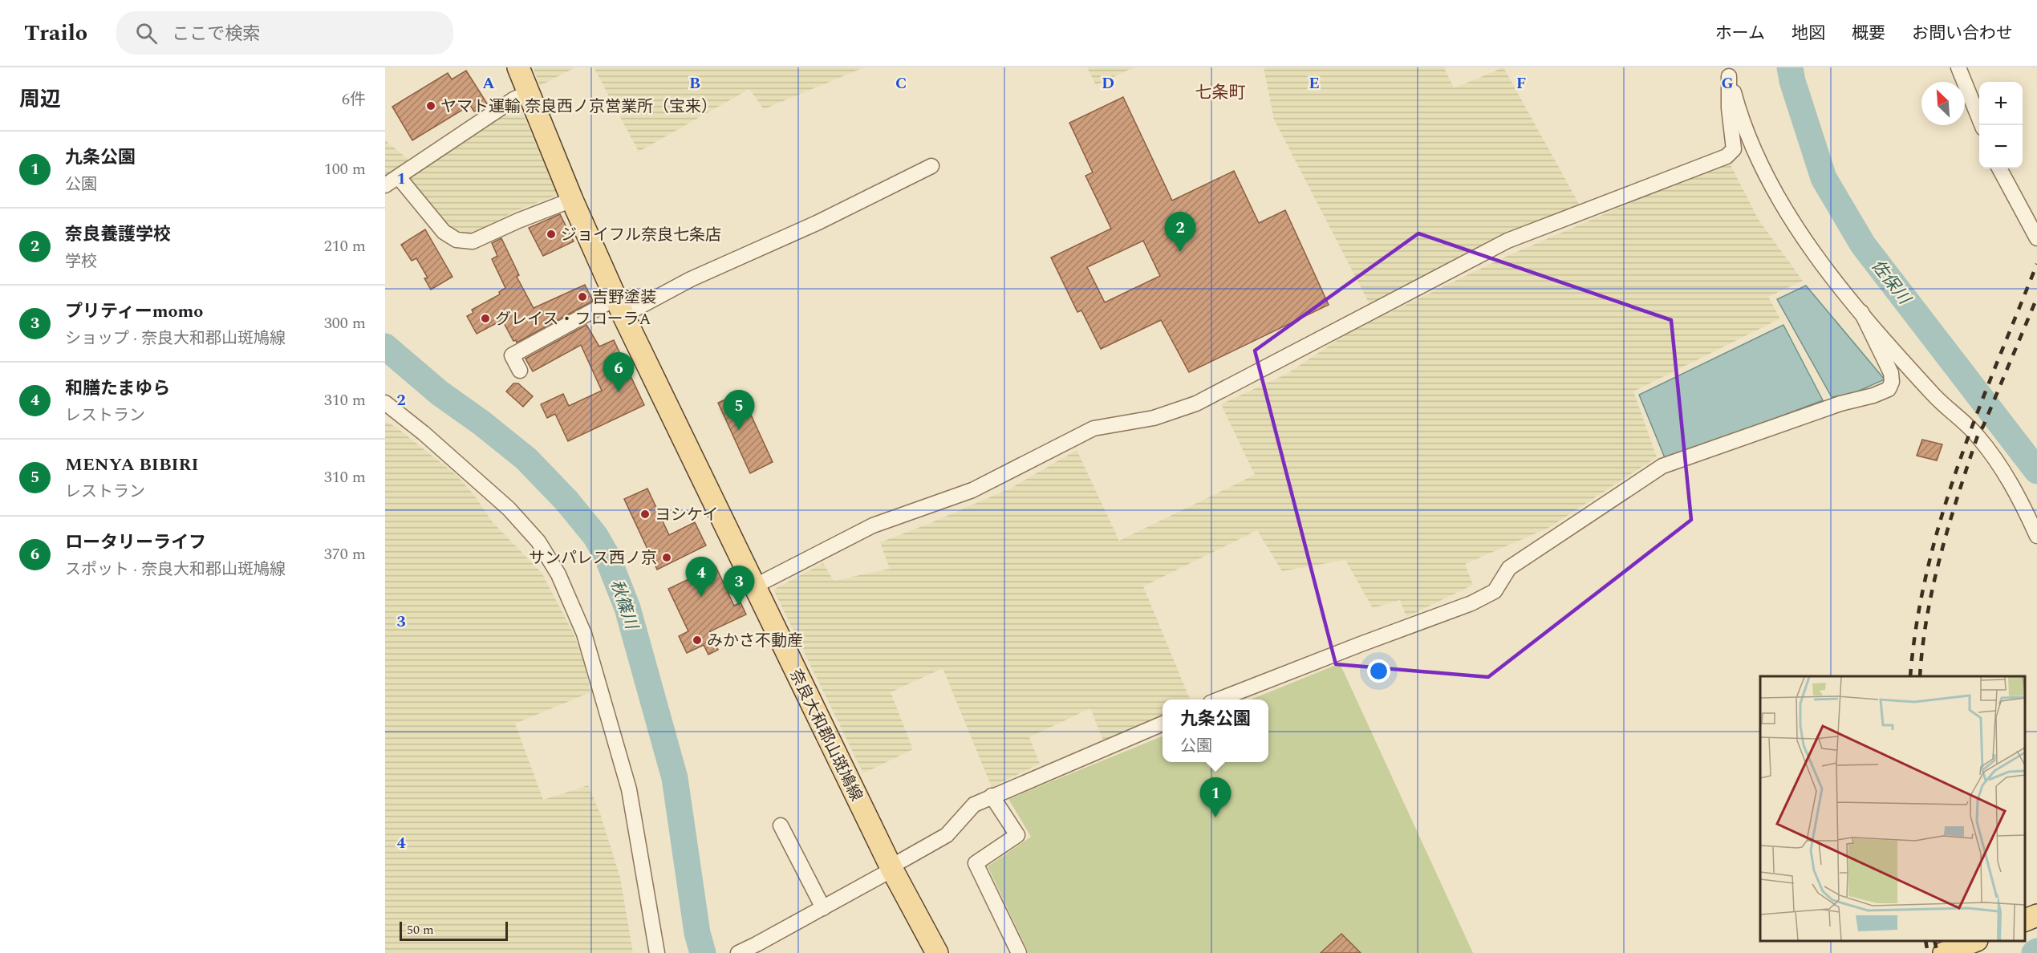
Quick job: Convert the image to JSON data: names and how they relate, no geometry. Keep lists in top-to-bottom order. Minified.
{"streets":{"main road":["奈良大和郡山斑鳩線"]},"districts":["七条町"],"water":["佐保川","秋篠川"],"places":["ヤマト運輸 奈良西ノ京営業所（宝来）","ジョイフル奈良七条店","吉野塗装","グレイス・フローラA","ヨシケイ","サンパレス西ノ京","みかさ不動産"],"scale_bar":"50 m","north":"top left","page":{"header":"Trailo","search":"ここで検索","nav":["ホーム","地図","概要","お問い合わせ"],"heading":["周辺","6件"],"map_buttons":["+","−"],"list":[{"mark":"1","name":"九条公園","note":"公園","value":"100 m"},{"mark":"2","name":"奈良養護学校","note":"学校","value":"210 m"},{"mark":"3","name":"プリティーmomo","note":"ショップ · 奈良大和郡山斑鳩線","value":"300 m"},{"mark":"4","name":"和膳たまゆら","note":"レストラン","value":"310 m"},{"mark":"5","name":"MENYA BIBIRI","note":"レストラン","value":"310 m"},{"mark":"6","name":"ロータリーライフ","note":"スポット · 奈良大和郡山斑鳩線","value":"370 m"}],"pins":["2","6","5","4","3","1"],"popup":["九条公園","公園"],"scale":"50 m"},"grid":{"columns":["A","B","C","D","E","F","G"],"rows":["1","2","3","4"]}}
